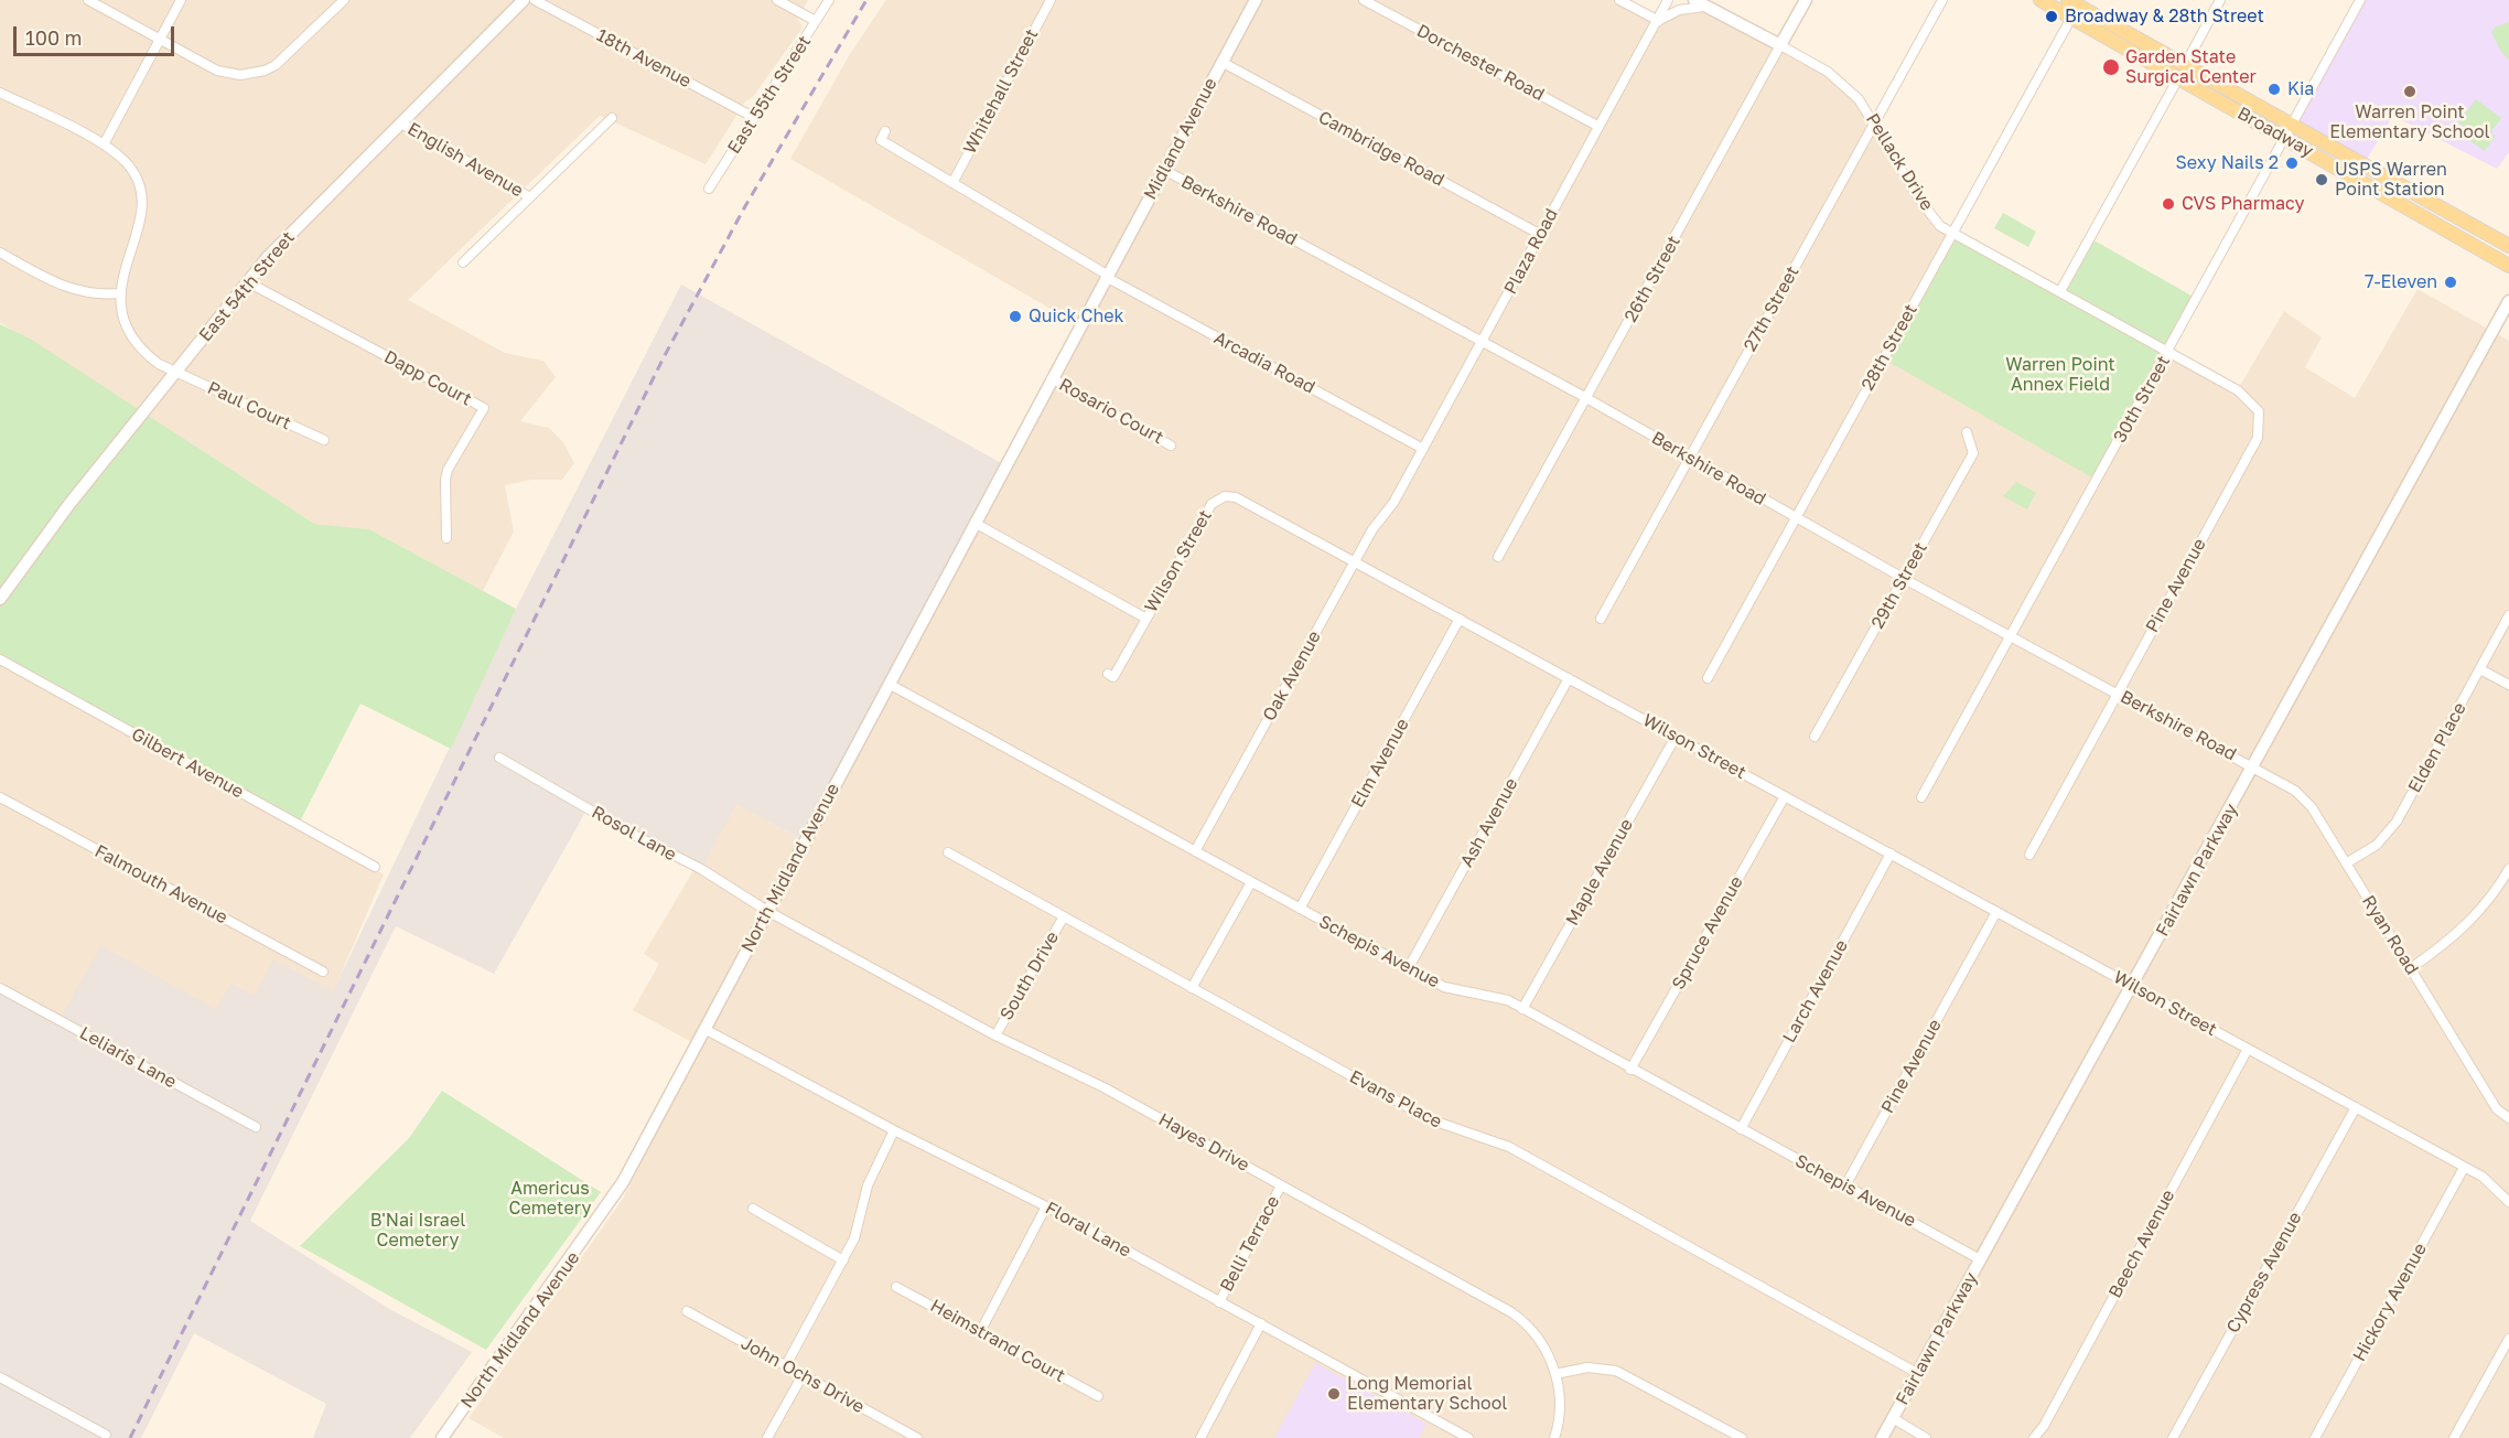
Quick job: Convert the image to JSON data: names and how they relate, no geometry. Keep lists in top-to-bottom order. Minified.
{"streets":{"main road":["Broadway"],"street":["18th Avenue","Dorchester Road","Whitehall Street","East 55th Street","Midland Avenue","Cambridge Road","English Avenue","Pellack Drive","Berkshire Road","Plaza Road","26th Street","East 54th Street","27th Street","28th Street","Arcadia Road","Dapp Court","30th Street","Paul Court","Rosario Court","Wilson Street","29th Street","Pine Avenue","Oak Avenue","Elden Place","Gilbert Avenue","Elm Avenue","Ash Avenue","Rosol Lane","North Midland Avenue","Fairlawn Parkway","Maple Avenue","Falmouth Avenue","Spruce Avenue","Ryan Road","Schepis Avenue","South Drive","Larch Avenue","Leliaris Lane","Evans Place","Hayes Drive","Floral Lane","Belli Terrace","Beech Avenue","Cypress Avenue","Hickory Avenue","Heimstrand Court","John Ochs Drive"]},"crossings":[["18th Avenue","East 55th Street"],["Dorchester Road","Plaza Road"],["Whitehall Street","Arcadia Road"],["Broadway","28th Street"],["Broadway","30th Street"],["Midland Avenue","Cambridge Road"],["Midland Avenue","Berkshire Road"],["Midland Avenue","Arcadia Road"],["Midland Avenue","North Midland Avenue"],["Cambridge Road","Plaza Road"],["English Avenue","East 54th Street"],["Pellack Drive","26th Street"],["Pellack Drive","27th Street"],["Pellack Drive","28th Street"],["Pellack Drive","30th Street"],["Pellack Drive","Pine Avenue"],["Berkshire Road","Plaza Road"],["Berkshire Road","26th Street"],["Berkshire Road","27th Street"],["Berkshire Road","28th Street"],["Berkshire Road","30th Street"],["Berkshire Road","29th Street"],["Berkshire Road","Pine Avenue"],["Berkshire Road","Fairlawn Parkway"],["Berkshire Road","Ryan Road"],["Plaza Road","Arcadia Road"],["Plaza Road","Oak Avenue"],["East 54th Street","Dapp Court"],["East 54th Street","Paul Court"],["Arcadia Road","North Midland Avenue"],["30th Street","Pine Avenue"],["Rosario Court","North Midland Avenue"],["Wilson Street","Pine Avenue"],["Wilson Street","Oak Avenue"],["Wilson Street","Elm Avenue"],["Wilson Street","Ash Avenue"],["Wilson Street","North Midland Avenue"],["Wilson Street","Fairlawn Parkway"],["Wilson Street","Maple Avenue"],["Wilson Street","Spruce Avenue"],["Wilson Street","Larch Avenue"],["Wilson Street","Beech Avenue"],["Wilson Street","Cypress Avenue"],["Wilson Street","Hickory Avenue"],["Pine Avenue","Schepis Avenue"],["Oak Avenue","Schepis Avenue"],["Elden Place","Ryan Road"],["Elm Avenue","Schepis Avenue"],["Ash Avenue","Schepis Avenue"],["Rosol Lane","North Midland Avenue"],["Rosol Lane","Hayes Drive"],["North Midland Avenue","Schepis Avenue"],["North Midland Avenue","Hayes Drive"],["North Midland Avenue","Floral Lane"],["Fairlawn Parkway","Ryan Road"],["Fairlawn Parkway","Schepis Avenue"],["Fairlawn Parkway","Evans Place"],["Maple Avenue","Schepis Avenue"],["Spruce Avenue","Schepis Avenue"],["Schepis Avenue","Larch Avenue"],["South Drive","Evans Place"],["South Drive","Hayes Drive"],["Hayes Drive","Belli Terrace"],["Floral Lane","Belli Terrace"]],"parks":["Warren Point Annex Field","Americus Cemetery","B'Nai Israel Cemetery"],"places":["Broadway & 28th Street","Garden State Surgical Center","Kia","Warren Point Elementary School","Sexy Nails 2","USPS Warren Point Station","CVS Pharmacy","7-Eleven","Quick Chek","Long Memorial Elementary School"],"scale_bar":"100 m"}
